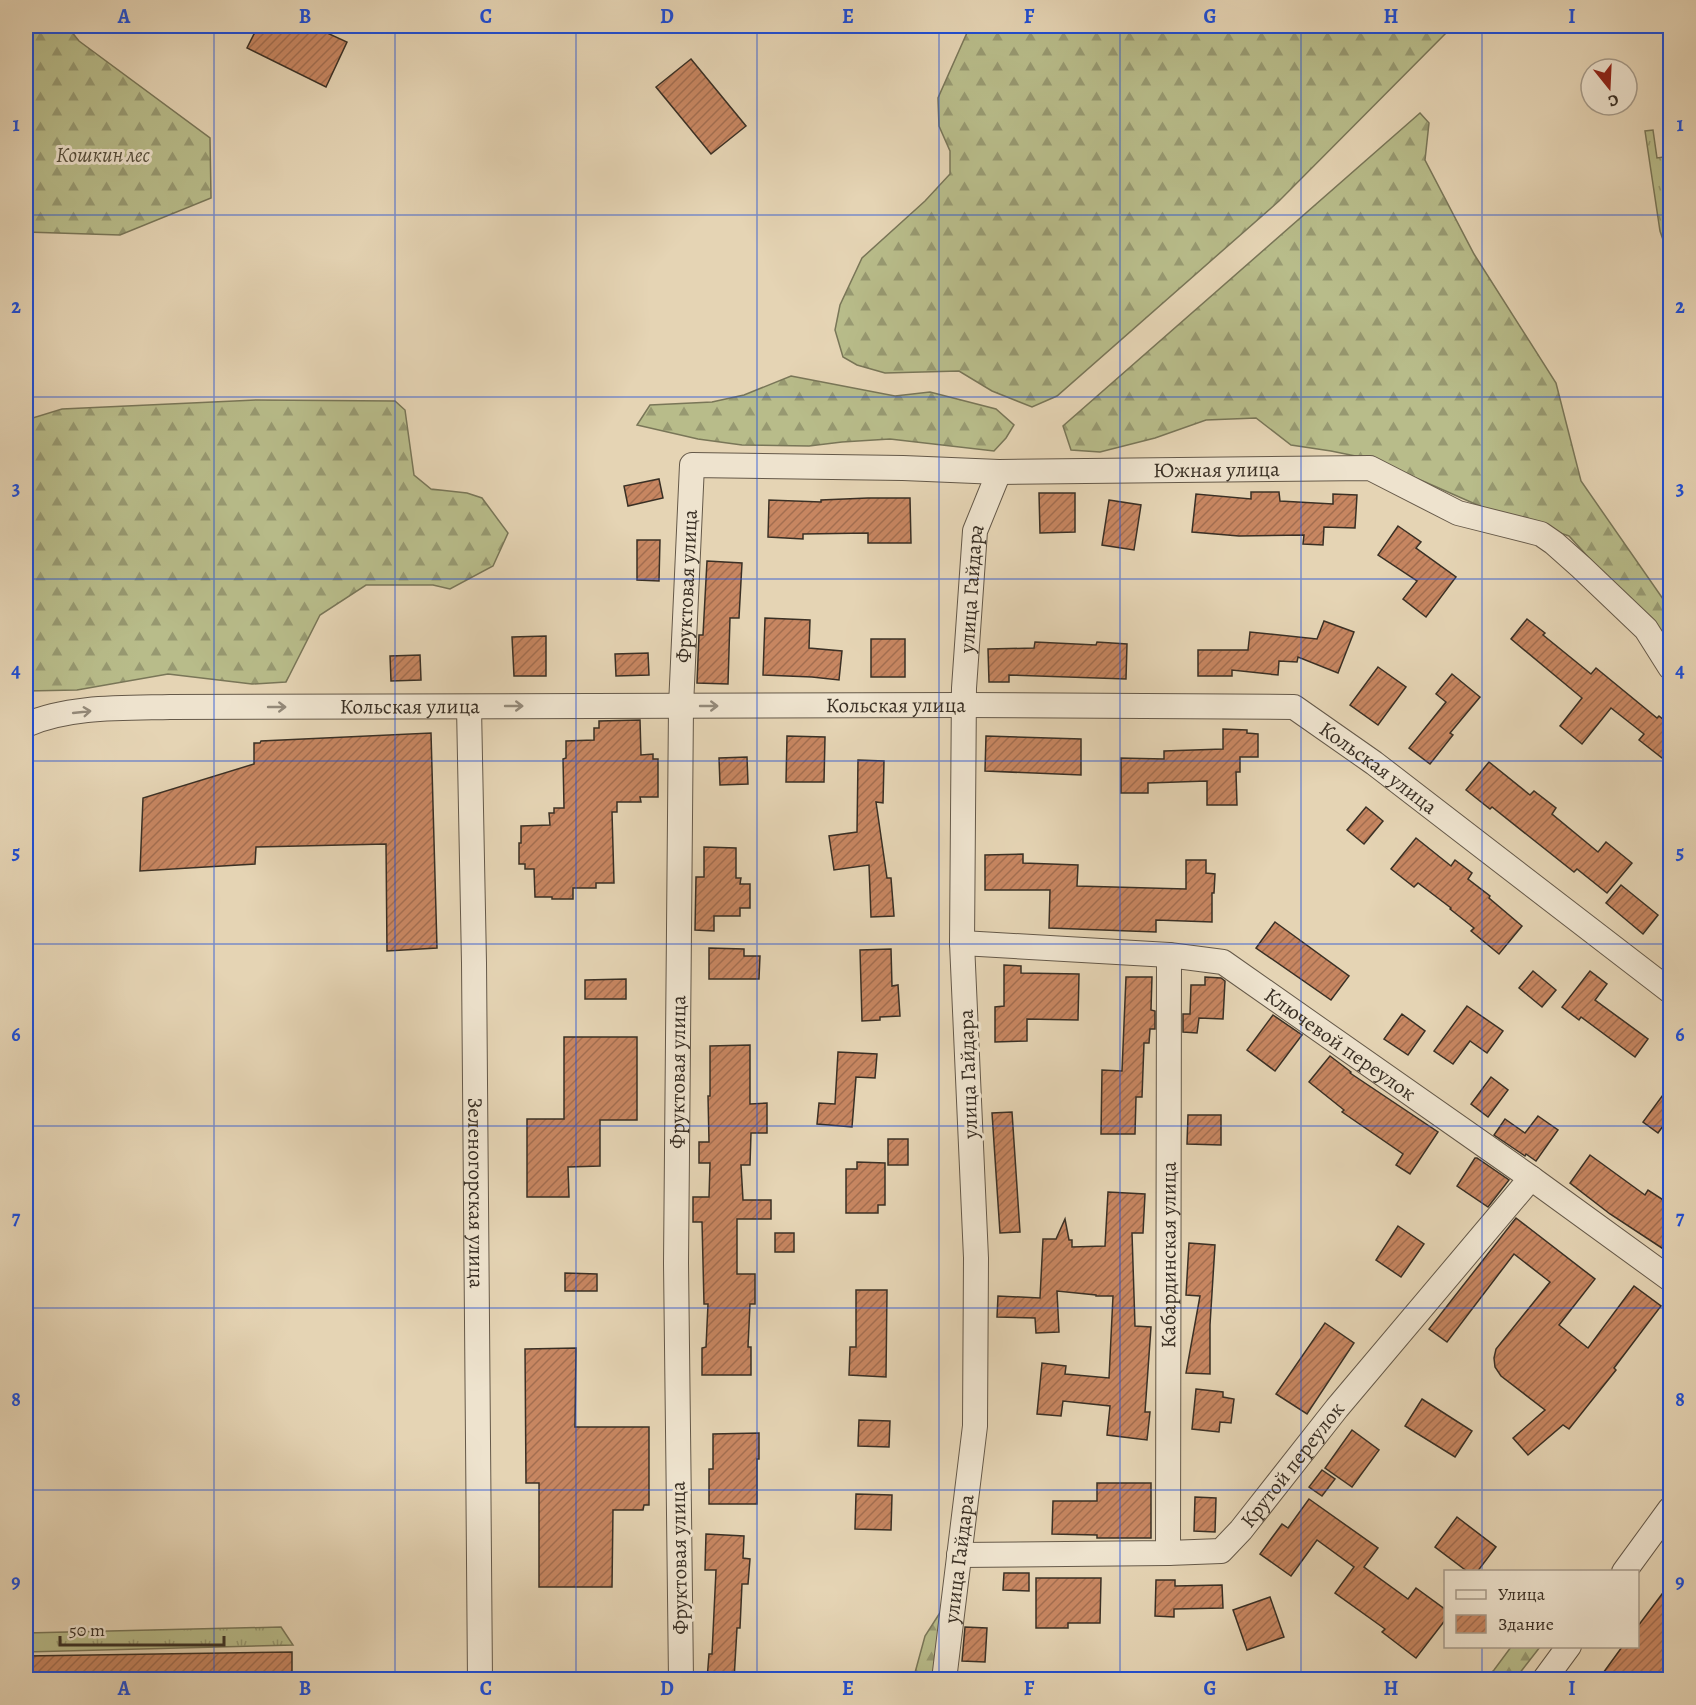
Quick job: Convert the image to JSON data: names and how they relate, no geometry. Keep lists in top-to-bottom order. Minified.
{"streets":{"street":["Южная улица","Фруктовая улица","улица Гайдара","Кольская улица","Ключевой переулок","Зеленогорская улица","Кабардинская улица","Крутой переулок"]},"crossings":[["Южная улица","Фруктовая улица"],["Южная улица","улица Гайдара"],["Фруктовая улица","Кольская улица"],["улица Гайдара","Кольская улица"],["улица Гайдара","Ключевой переулок"],["улица Гайдара","Крутой переулок"],["Кольская улица","Зеленогорская улица"],["Ключевой переулок","Кабардинская улица"],["Ключевой переулок","Крутой переулок"],["Кабардинская улица","Крутой переулок"]],"one_way":["Кольская улица"],"parks":["Кошкин лес"],"legend":["Улица","Здание"],"scale_bar":"50 m","north":"bottom","grid":{"columns":["A","B","C","D","E","F","G","H","I"],"rows":["1","2","3","4","5","6","7","8","9"]}}
